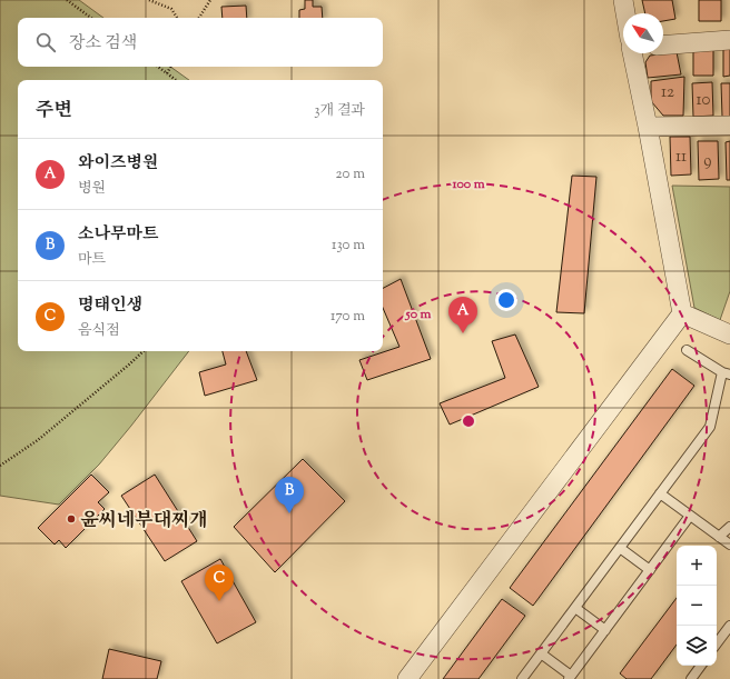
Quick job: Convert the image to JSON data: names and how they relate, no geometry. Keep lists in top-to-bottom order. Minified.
{"places":["윤씨네부대찌개"],"house_numbers":["12","10","11","9"],"north":"top left","page":{"search":"장소 검색","heading":["주변","3개 결과"],"list":[{"mark":"A","name":"와이즈병원","note":"병원","value":"20 m"},{"mark":"B","name":"소나무마트","note":"마트","value":"130 m"},{"mark":"C","name":"명태인생","note":"음식점","value":"170 m"}],"pins":["A","B","C"],"map_buttons":["+","−"]},"rings":["100 m","50 m"]}
